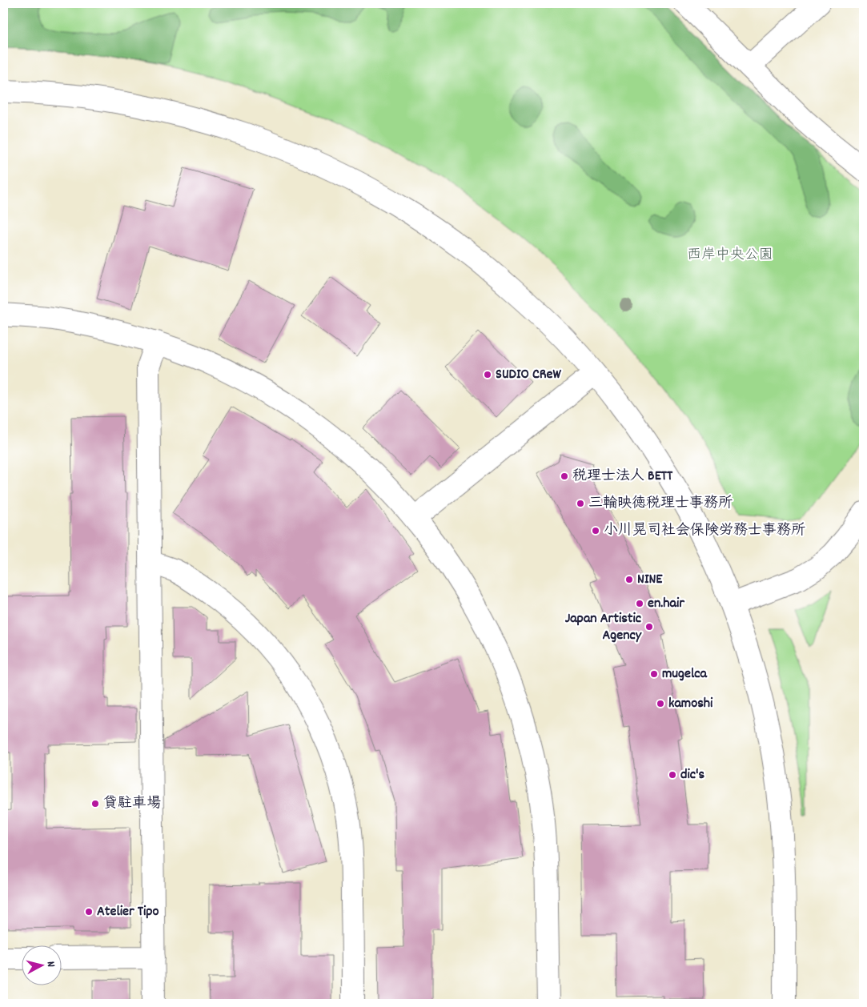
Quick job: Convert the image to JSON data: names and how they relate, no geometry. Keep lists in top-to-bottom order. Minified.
{"parks":["西岸中央公園"],"places":["SUDIO CReW","税理士法人 BETT","三輪映徳税理士事務所","小川晃司社会保険労務士事務所","NINE","en.hair","Japan Artistic Agency","mugelca","kamoshi","dic's","貸駐車場","Atelier Tipo"],"north":"right"}
